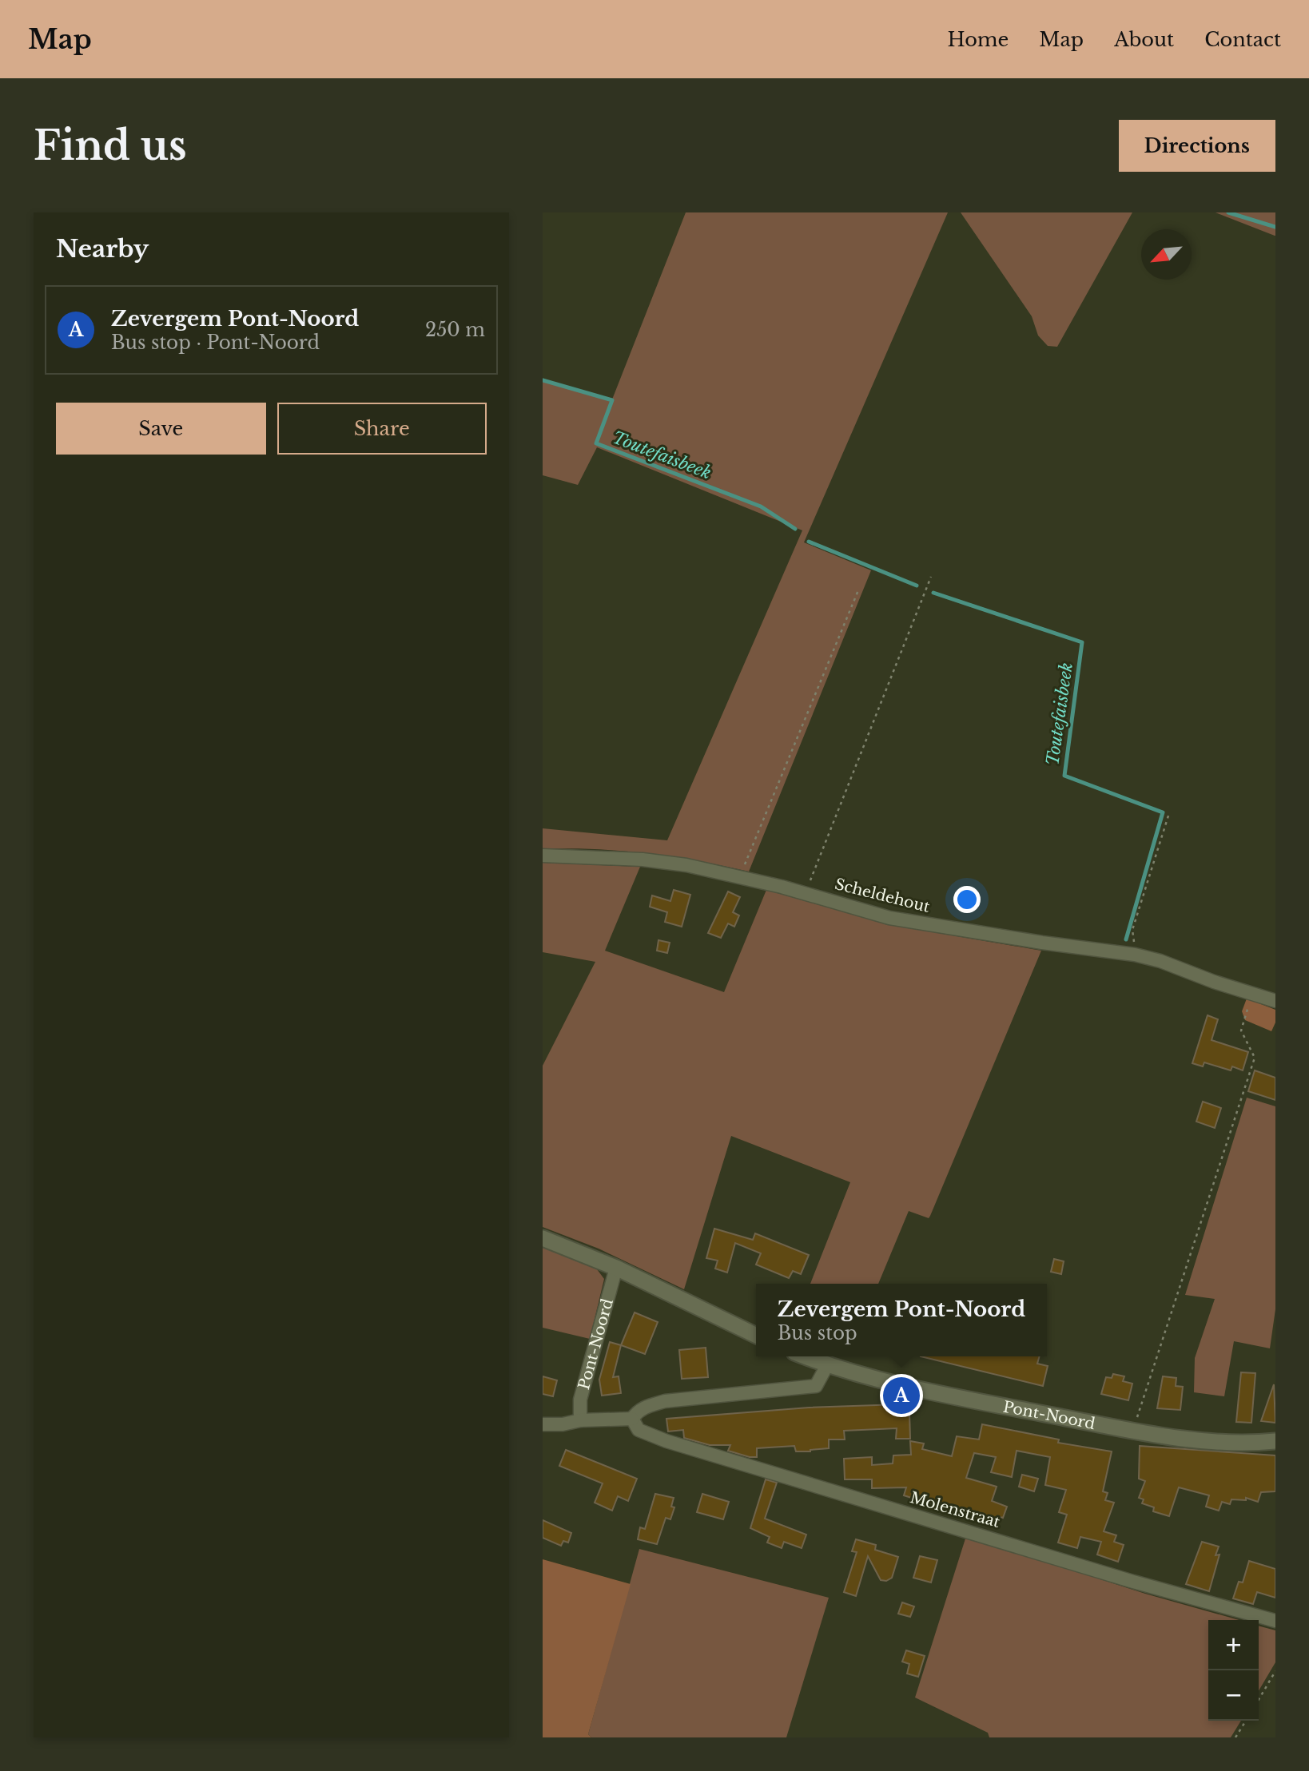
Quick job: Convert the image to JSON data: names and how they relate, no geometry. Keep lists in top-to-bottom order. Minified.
{"streets":{"street":["Scheldehout","Pont-Noord","Molenstraat"]},"water":["Toutefaisbeek"],"north":"bottom left","page":{"header":"Map","nav":["Home","Map","About","Contact"],"buttons":["Directions",["Save","Share"]],"title":"Find us","heading":"Nearby","list":[{"mark":"A","name":"Zevergem Pont-Noord","note":"Bus stop · Pont-Noord","value":"250 m"}],"popup":["Zevergem Pont-Noord","Bus stop"],"pins":"A","map_buttons":["+","−"]}}
